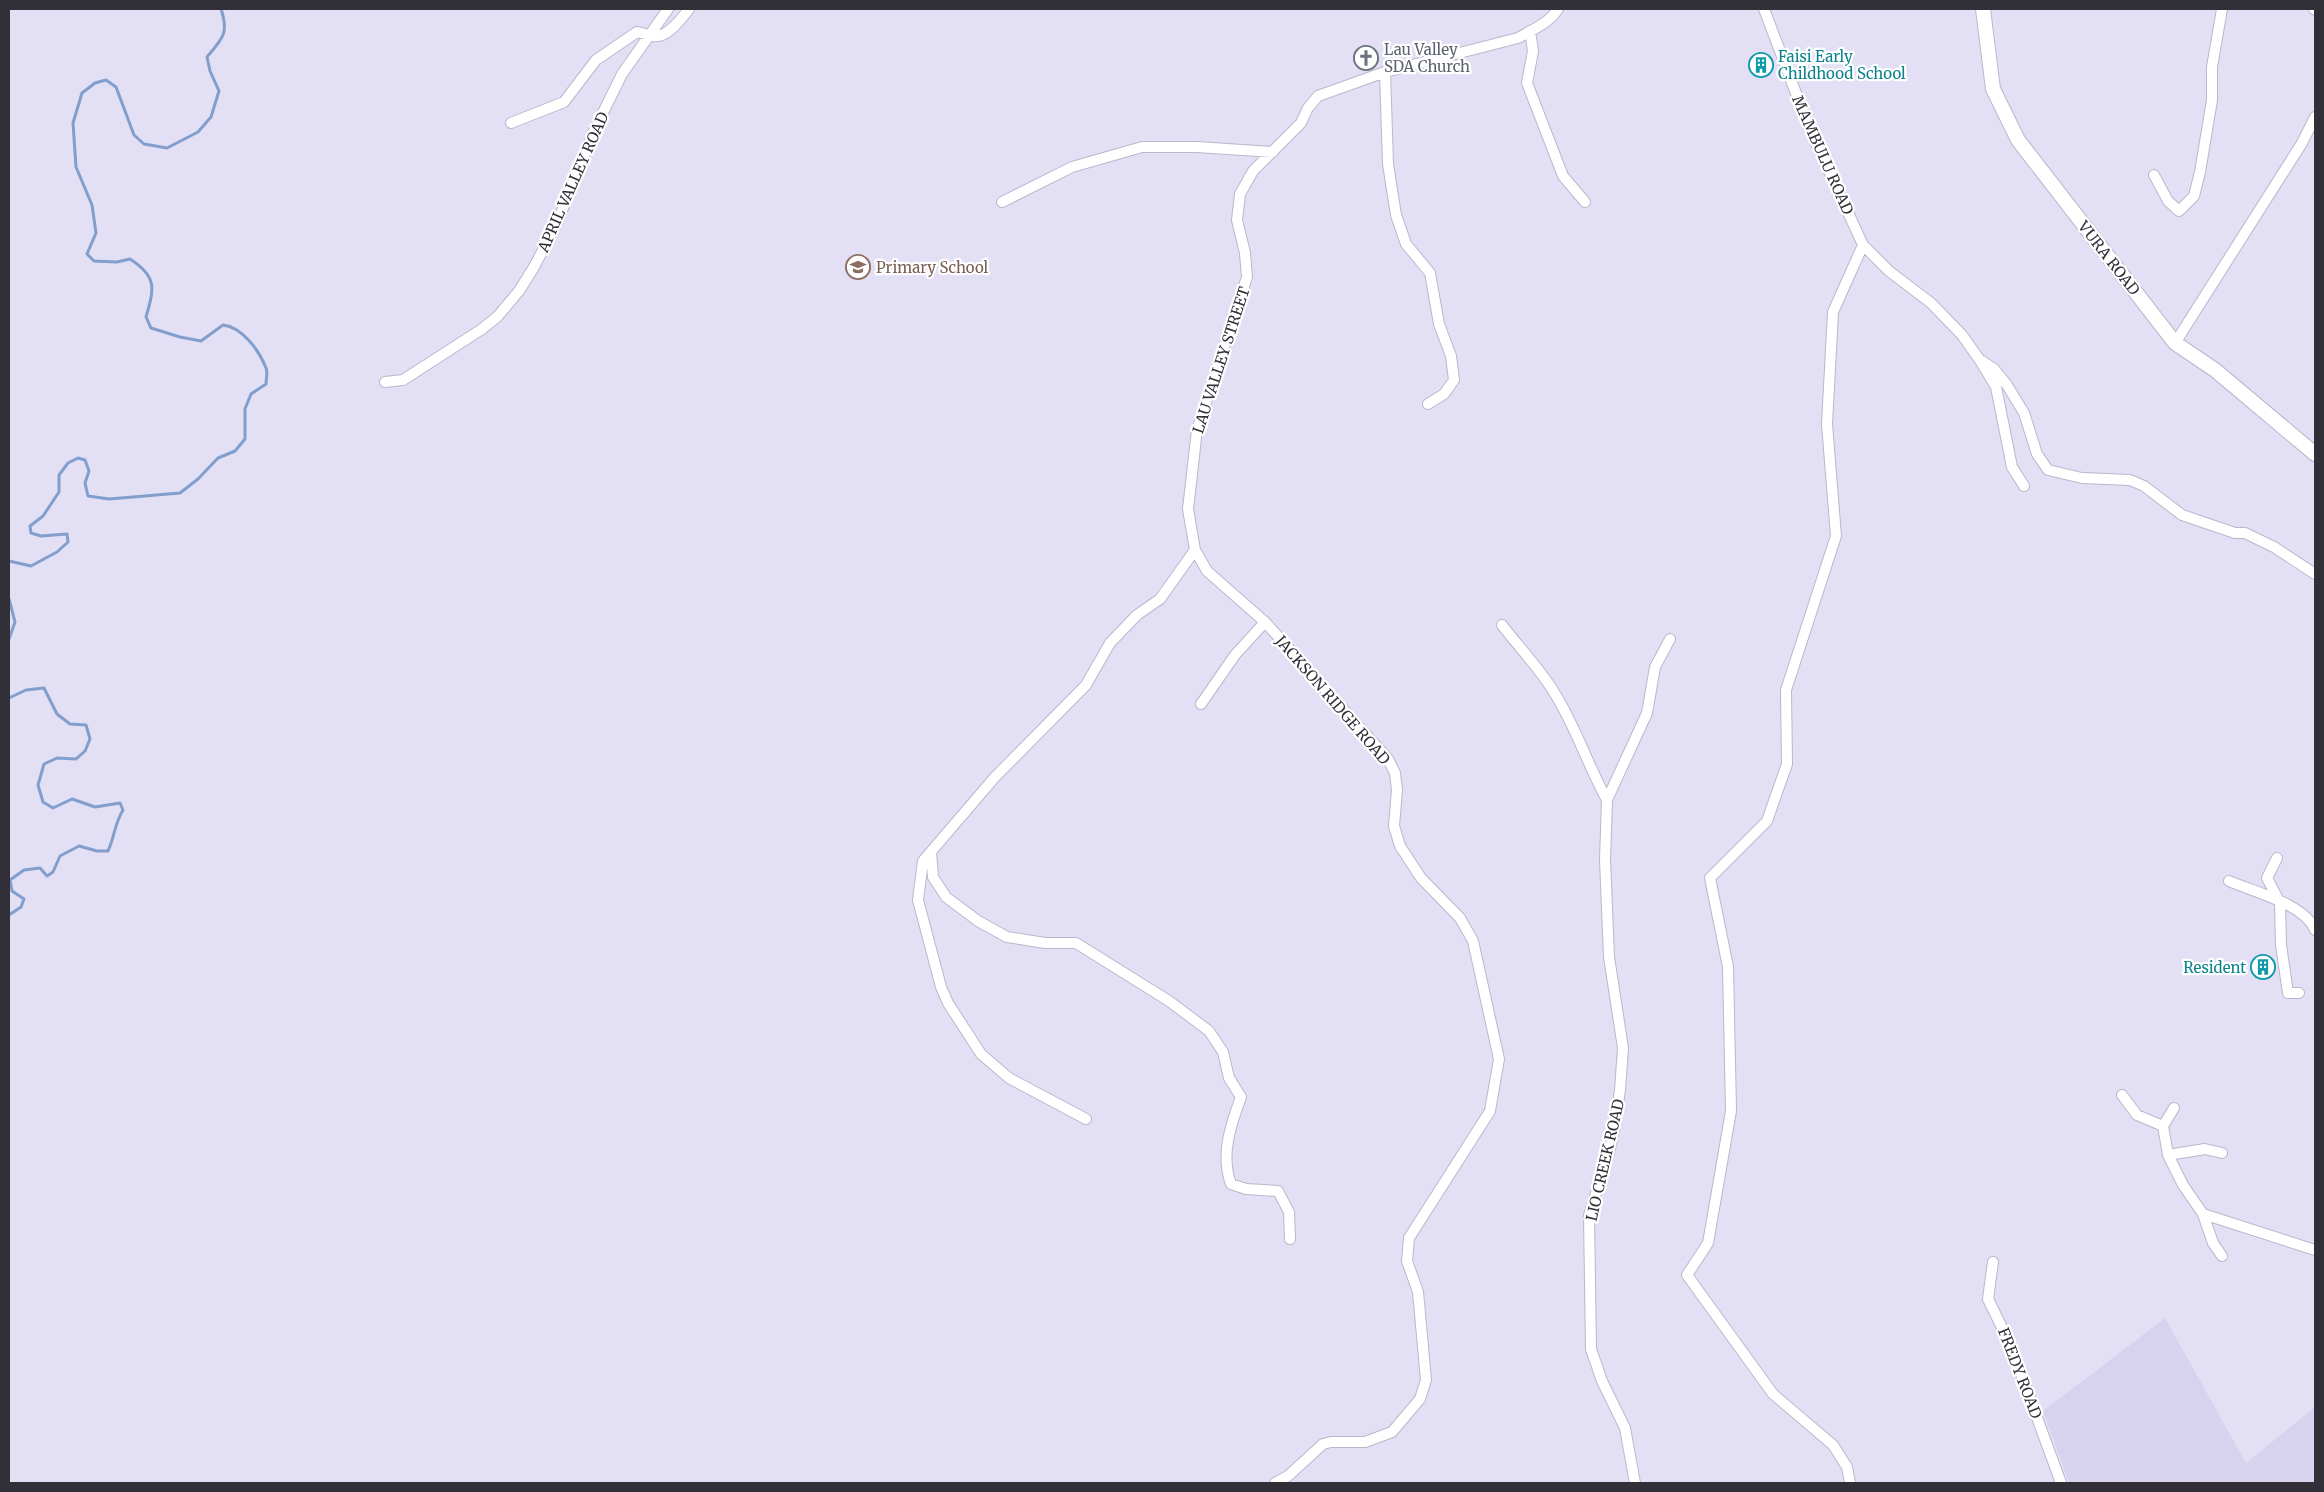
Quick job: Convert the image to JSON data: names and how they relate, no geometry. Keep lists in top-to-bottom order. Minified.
{"streets":{"street":["MAMBULU ROAD","APRIL VALLEY ROAD","VURA ROAD","LAU VALLEY STREET","JACKSON RIDGE ROAD","LIO CREEK ROAD","FREDY ROAD"]},"crossings":[["LAU VALLEY STREET","JACKSON RIDGE ROAD"]],"places":{"church":["Lau Valley SDA Church"],"building":["Faisi Early Childhood School","Resident"],"school or university":["Primary School"]}}
